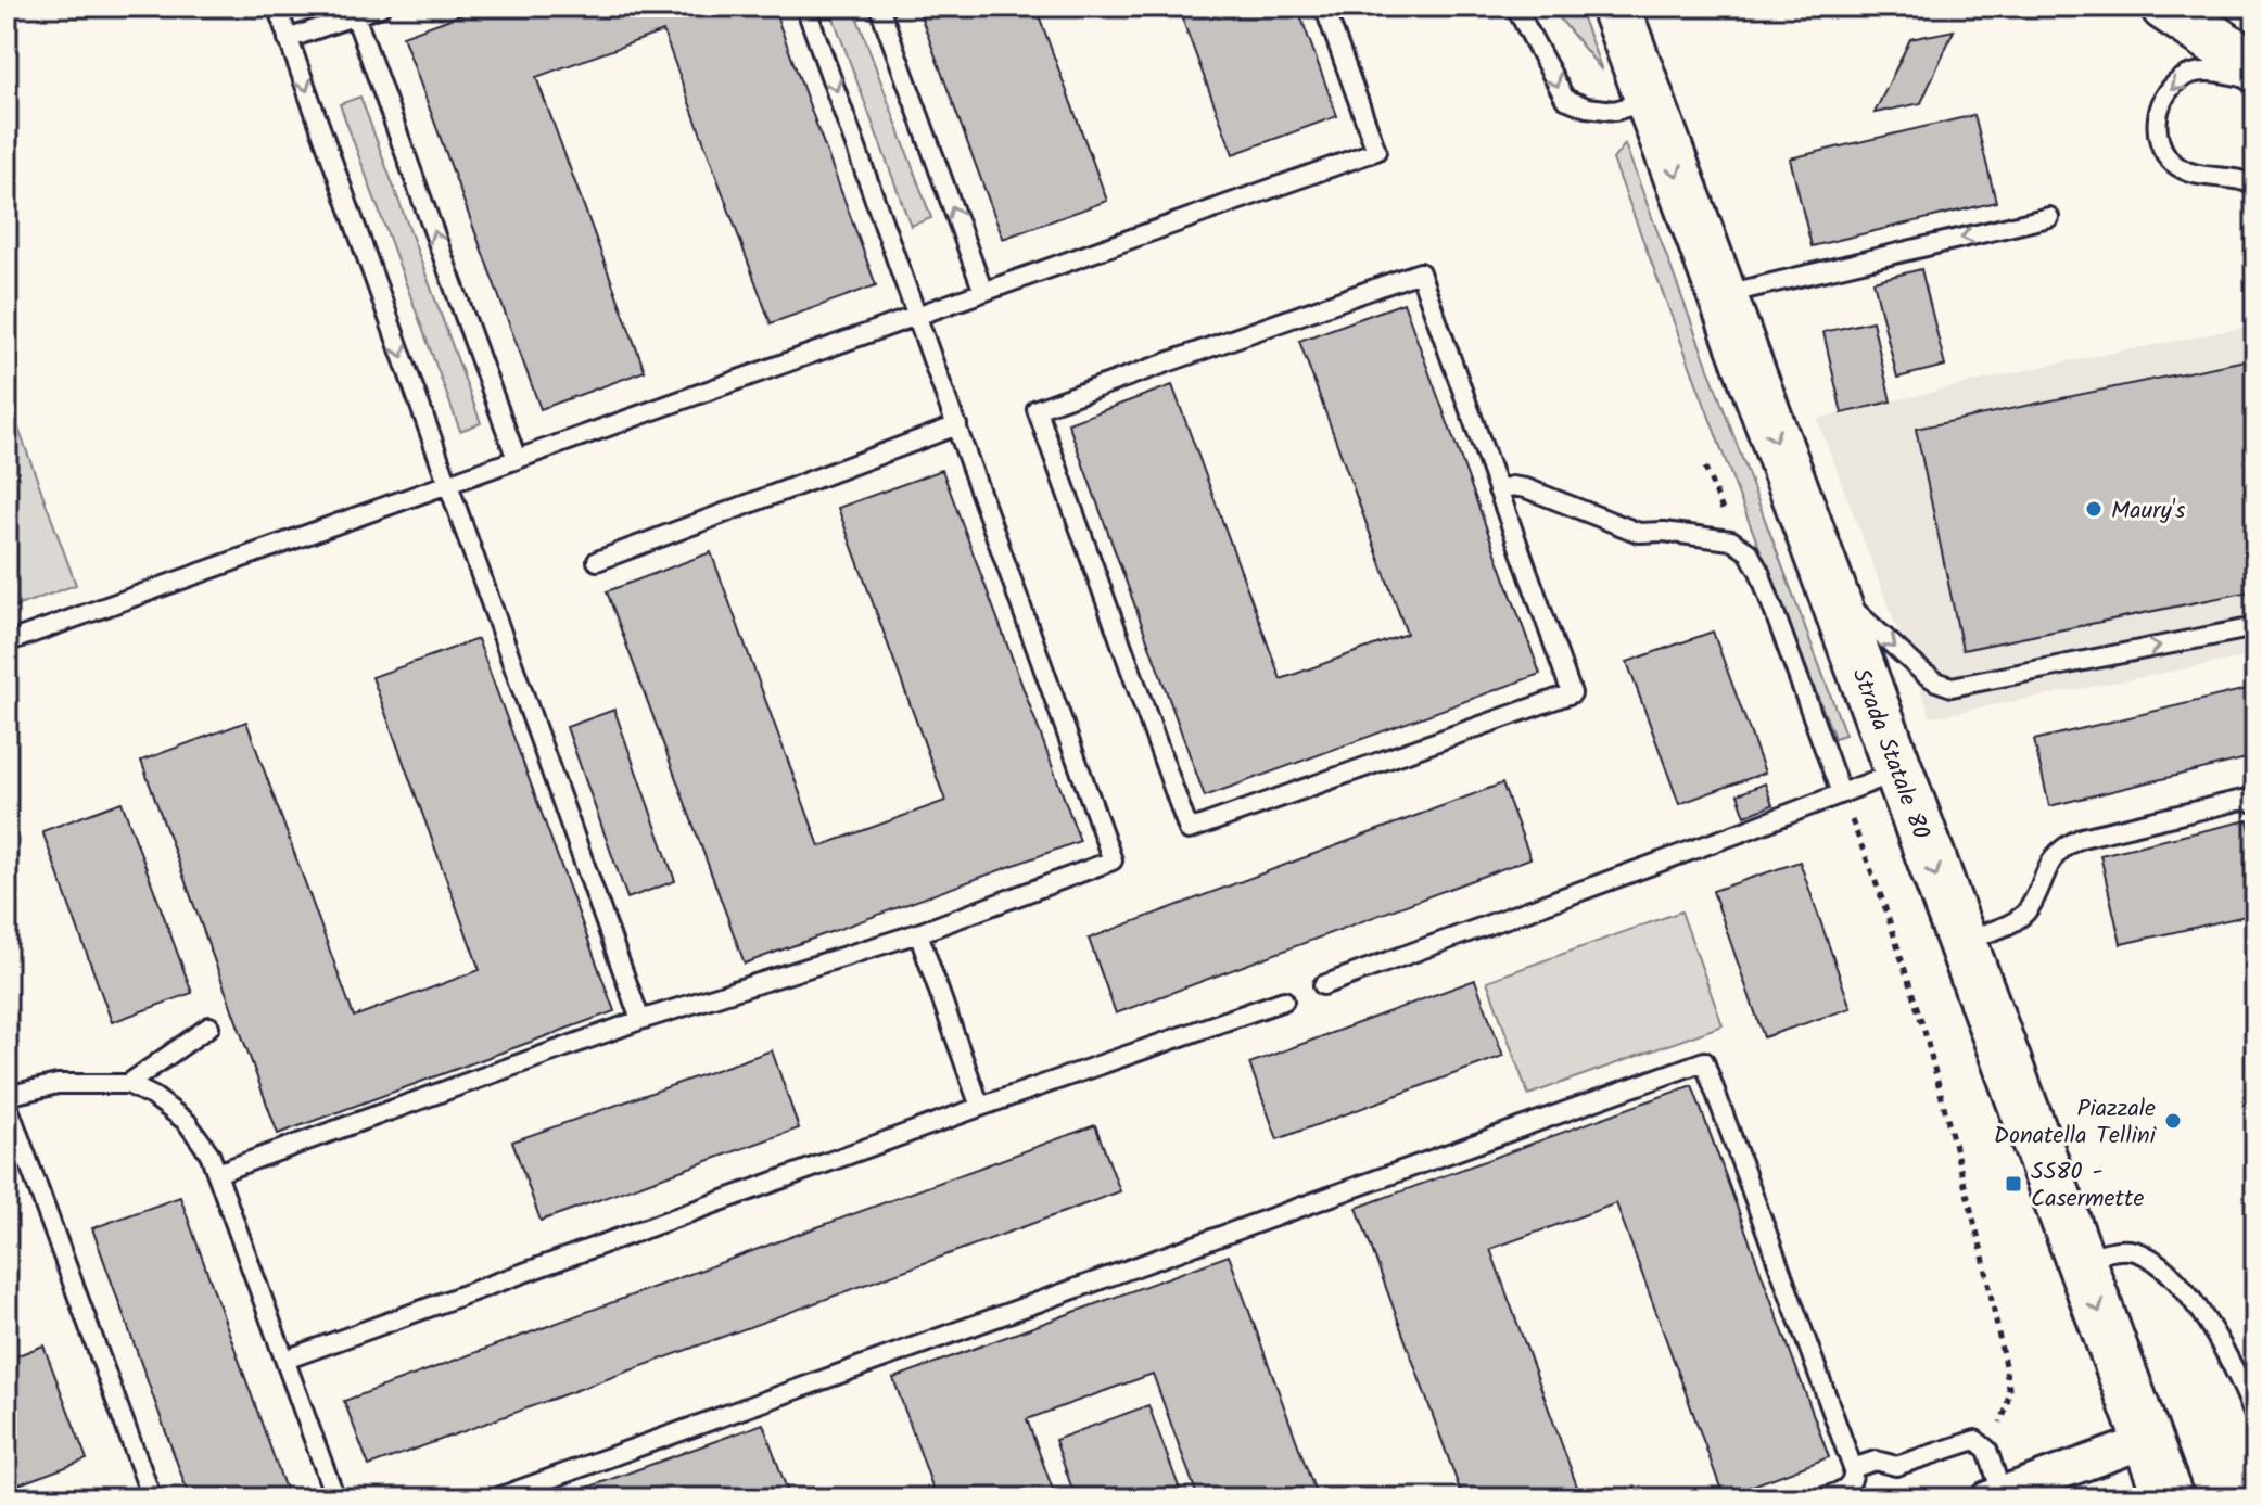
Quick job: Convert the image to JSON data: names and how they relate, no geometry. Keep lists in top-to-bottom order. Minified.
{"streets":{"main road":["Strada Statale 80"]},"one_way":["Strada Statale 80"],"places":{"other":["Maury's","Piazzale Donatella Tellini"],"transit":["SS80 - Casermette"]}}
